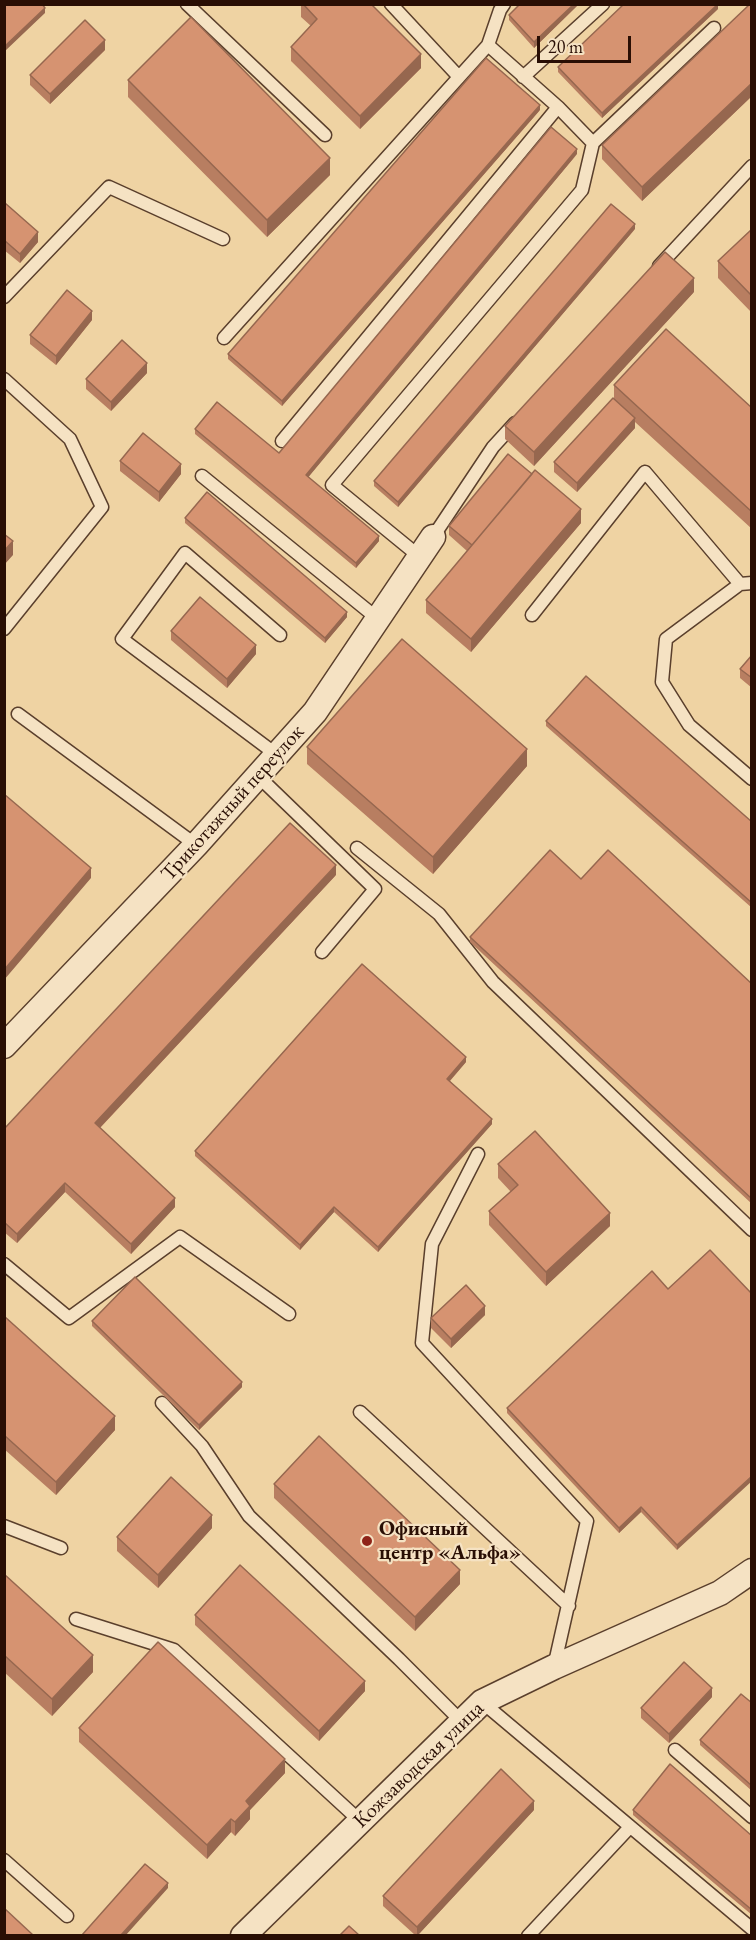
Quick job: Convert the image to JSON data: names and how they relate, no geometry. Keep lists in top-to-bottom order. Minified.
{"streets":{"street":["Трикотажный переулок","Кожзаводская улица"]},"places":["Офисный центр «Альфа»"],"scale_bar":"20 m"}
